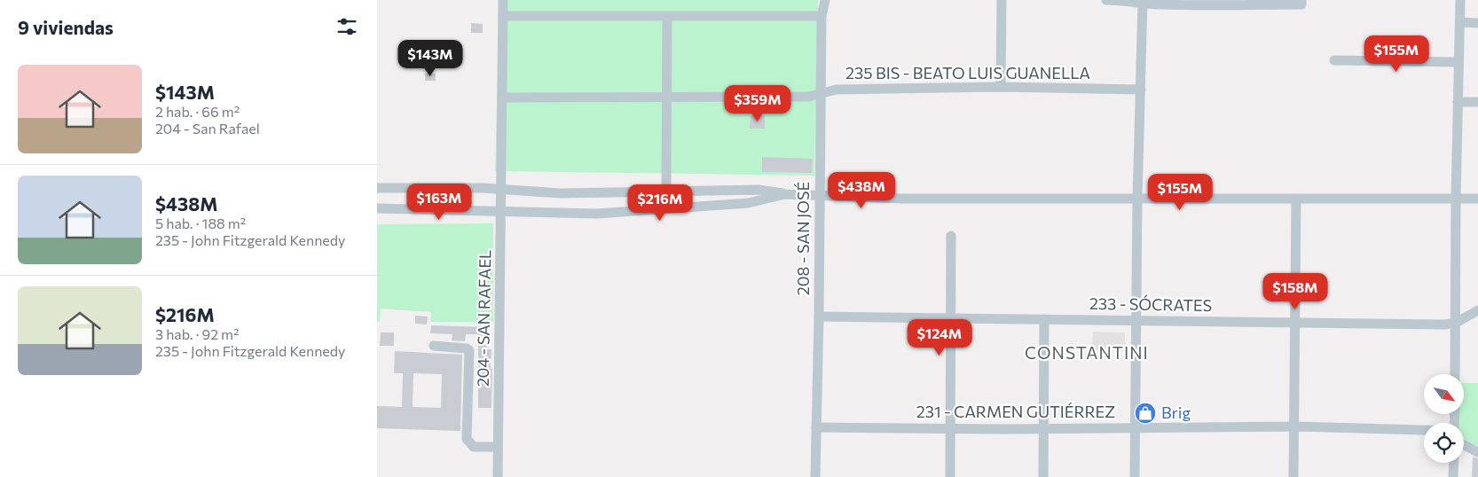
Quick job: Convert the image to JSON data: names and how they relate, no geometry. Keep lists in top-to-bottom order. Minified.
{"streets":{"street":["235 BIS - BEATO LUIS GUANELLA","208 - SAN JOSÉ","233 - SÓCRATES","204 - SAN RAFAEL","231 - CARMEN GUTIÉRREZ"]},"crossings":[["235 BIS - BEATO LUIS GUANELLA","208 - SAN JOSÉ"],["235 BIS - BEATO LUIS GUANELLA","204 - SAN RAFAEL"],["208 - SAN JOSÉ","233 - SÓCRATES"],["208 - SAN JOSÉ","231 - CARMEN GUTIÉRREZ"]],"districts":["CONSTANTINI"],"places":{"shop":["Brig"]},"north":"bottom right","page":{"heading":"9 viviendas","price":["$155M","$143M","$359M","$438M","$155M","$163M","$216M","$158M","$124M"],"list":[{"name":"$143M","note":"2 hab. · 66 m² · 204 - San Rafael"},{"name":"$438M","note":"5 hab. · 188 m² · 235 - John Fitzgerald Kennedy"},{"name":"$216M","note":"3 hab. · 92 m² · 235 - John Fitzgerald Kennedy"}]}}
